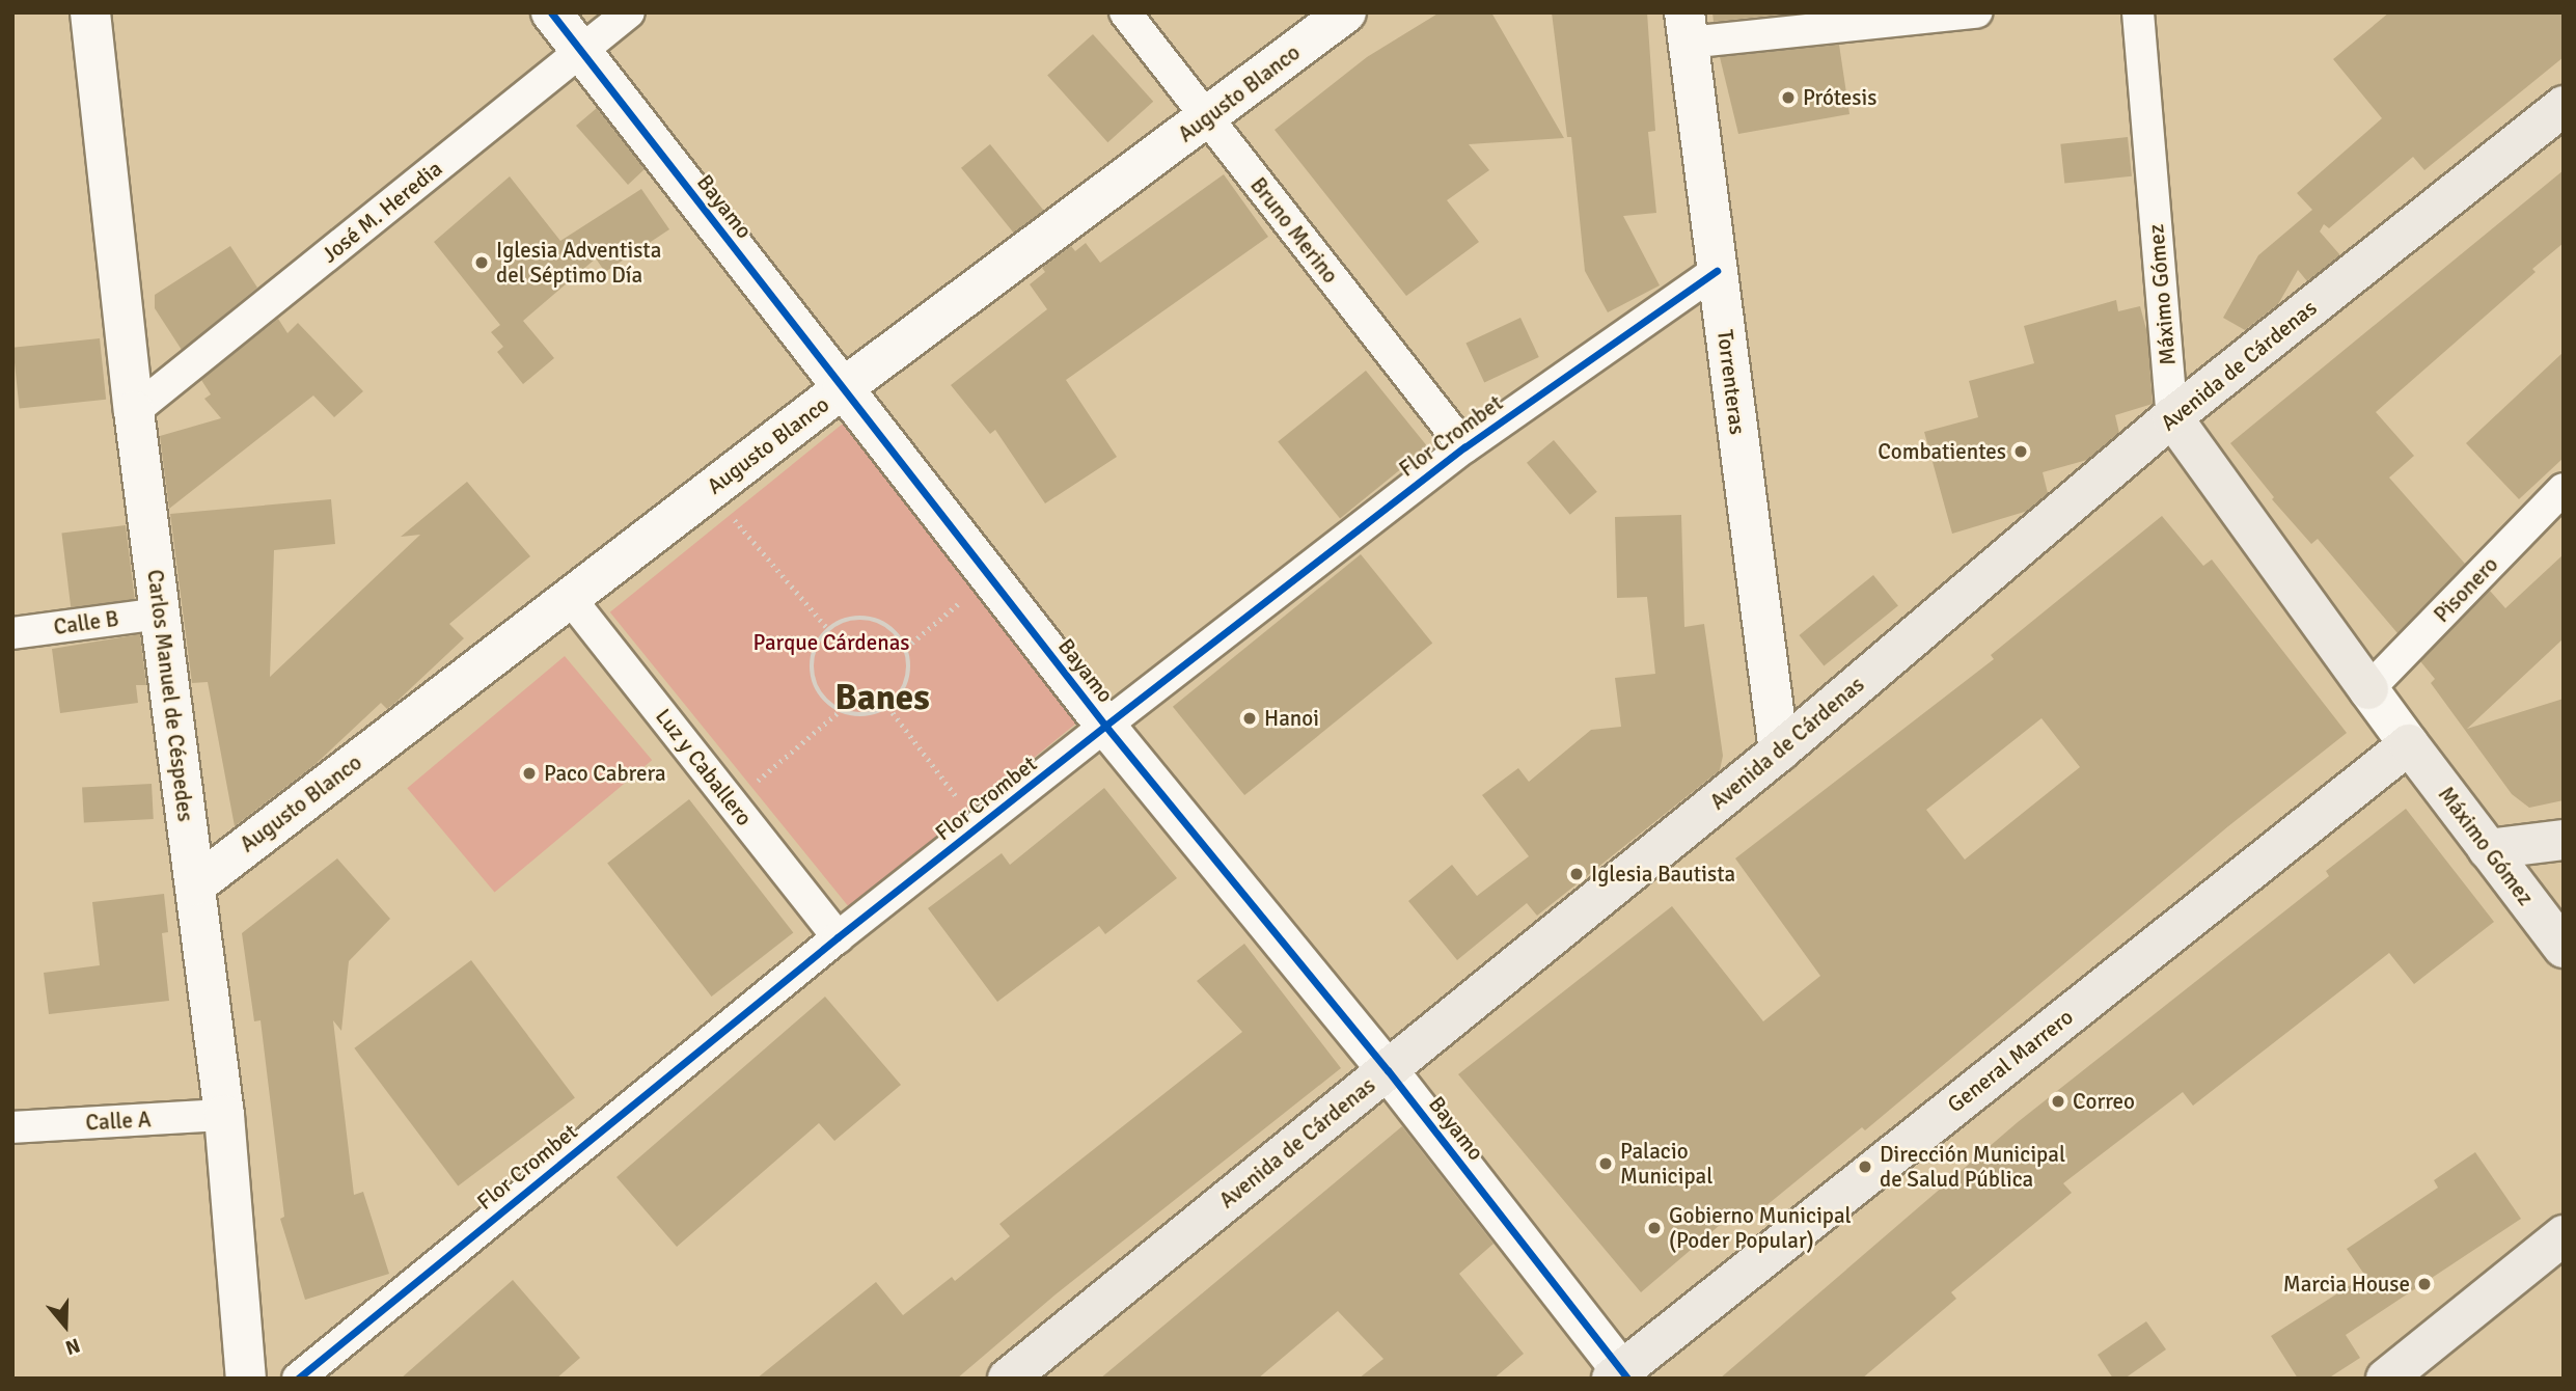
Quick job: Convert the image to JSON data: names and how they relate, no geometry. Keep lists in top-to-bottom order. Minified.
{"streets":{"main road":["Máximo Gómez","Avenida de Cárdenas","General Marrero"],"street":["Augusto Blanco","Bayamo","José M. Heredia","Bruno Merino","Torrenteras","Flor Crombet","Pisonero","Calle B","Carlos Manuel de Céspedes","Luz y Caballero","Calle A"]},"crossings":[["Augusto Blanco","Bayamo"],["Augusto Blanco","Bruno Merino"],["Augusto Blanco","Carlos Manuel de Céspedes"],["Augusto Blanco","Luz y Caballero"],["Bayamo","José M. Heredia"],["Bayamo","Avenida de Cárdenas"],["Bayamo","Flor Crombet"],["Bayamo","General Marrero"],["José M. Heredia","Carlos Manuel de Céspedes"],["Bruno Merino","Flor Crombet"],["Máximo Gómez","Avenida de Cárdenas"],["Máximo Gómez","General Marrero"],["Avenida de Cárdenas","Torrenteras"],["Torrenteras","Flor Crombet"],["Flor Crombet","Luz y Caballero"],["Calle B","Carlos Manuel de Céspedes"],["Carlos Manuel de Céspedes","Calle A"]],"districts":["Banes"],"parks":["Parque Cárdenas"],"places":["Prótesis","Iglesia Adventista del Séptimo Día","Combatientes","Hanoi","Paco Cabrera","Iglesia Bautista","Correo","Palacio Municipal","Dirección Municipal de Salud Pública","Gobierno Municipal (Poder Popular)","Marcia House"],"north":"bottom"}
